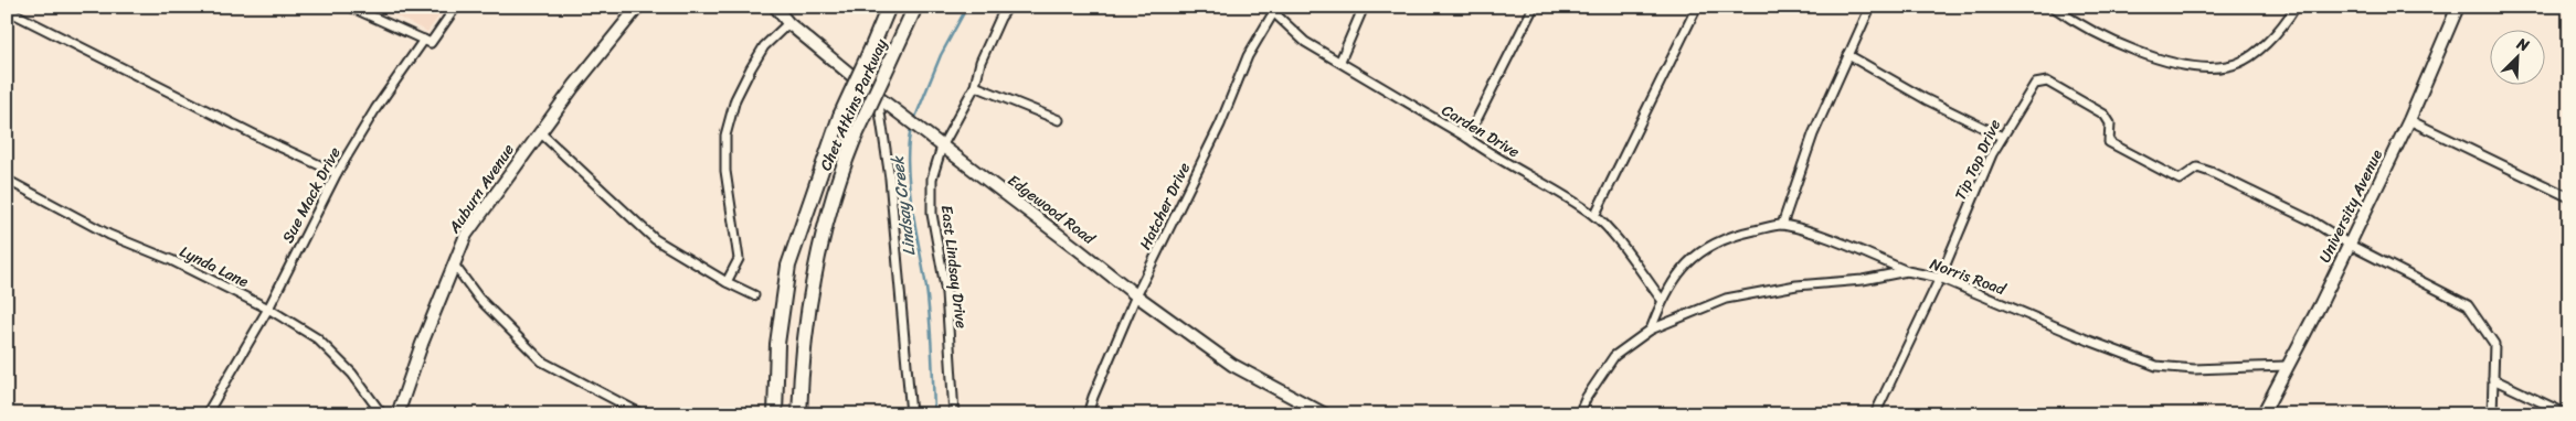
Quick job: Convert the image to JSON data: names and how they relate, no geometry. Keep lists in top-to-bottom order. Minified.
{"streets":{"highway":["Chet Atkins Parkway"],"street":["Carden Drive","Tip Top Drive","Auburn Avenue","Sue Mack Drive","Hatcher Drive","University Avenue","Edgewood Road","Lynda Lane","East Lindsay Drive","Norris Road"]},"crossings":[["Carden Drive","Hatcher Drive"],["Tip Top Drive","University Avenue"],["Tip Top Drive","Norris Road"],["Sue Mack Drive","Lynda Lane"],["Hatcher Drive","Edgewood Road"],["University Avenue","Norris Road"],["Edgewood Road","East Lindsay Drive"]],"water":["Lindsay Creek"],"north":"top right"}
